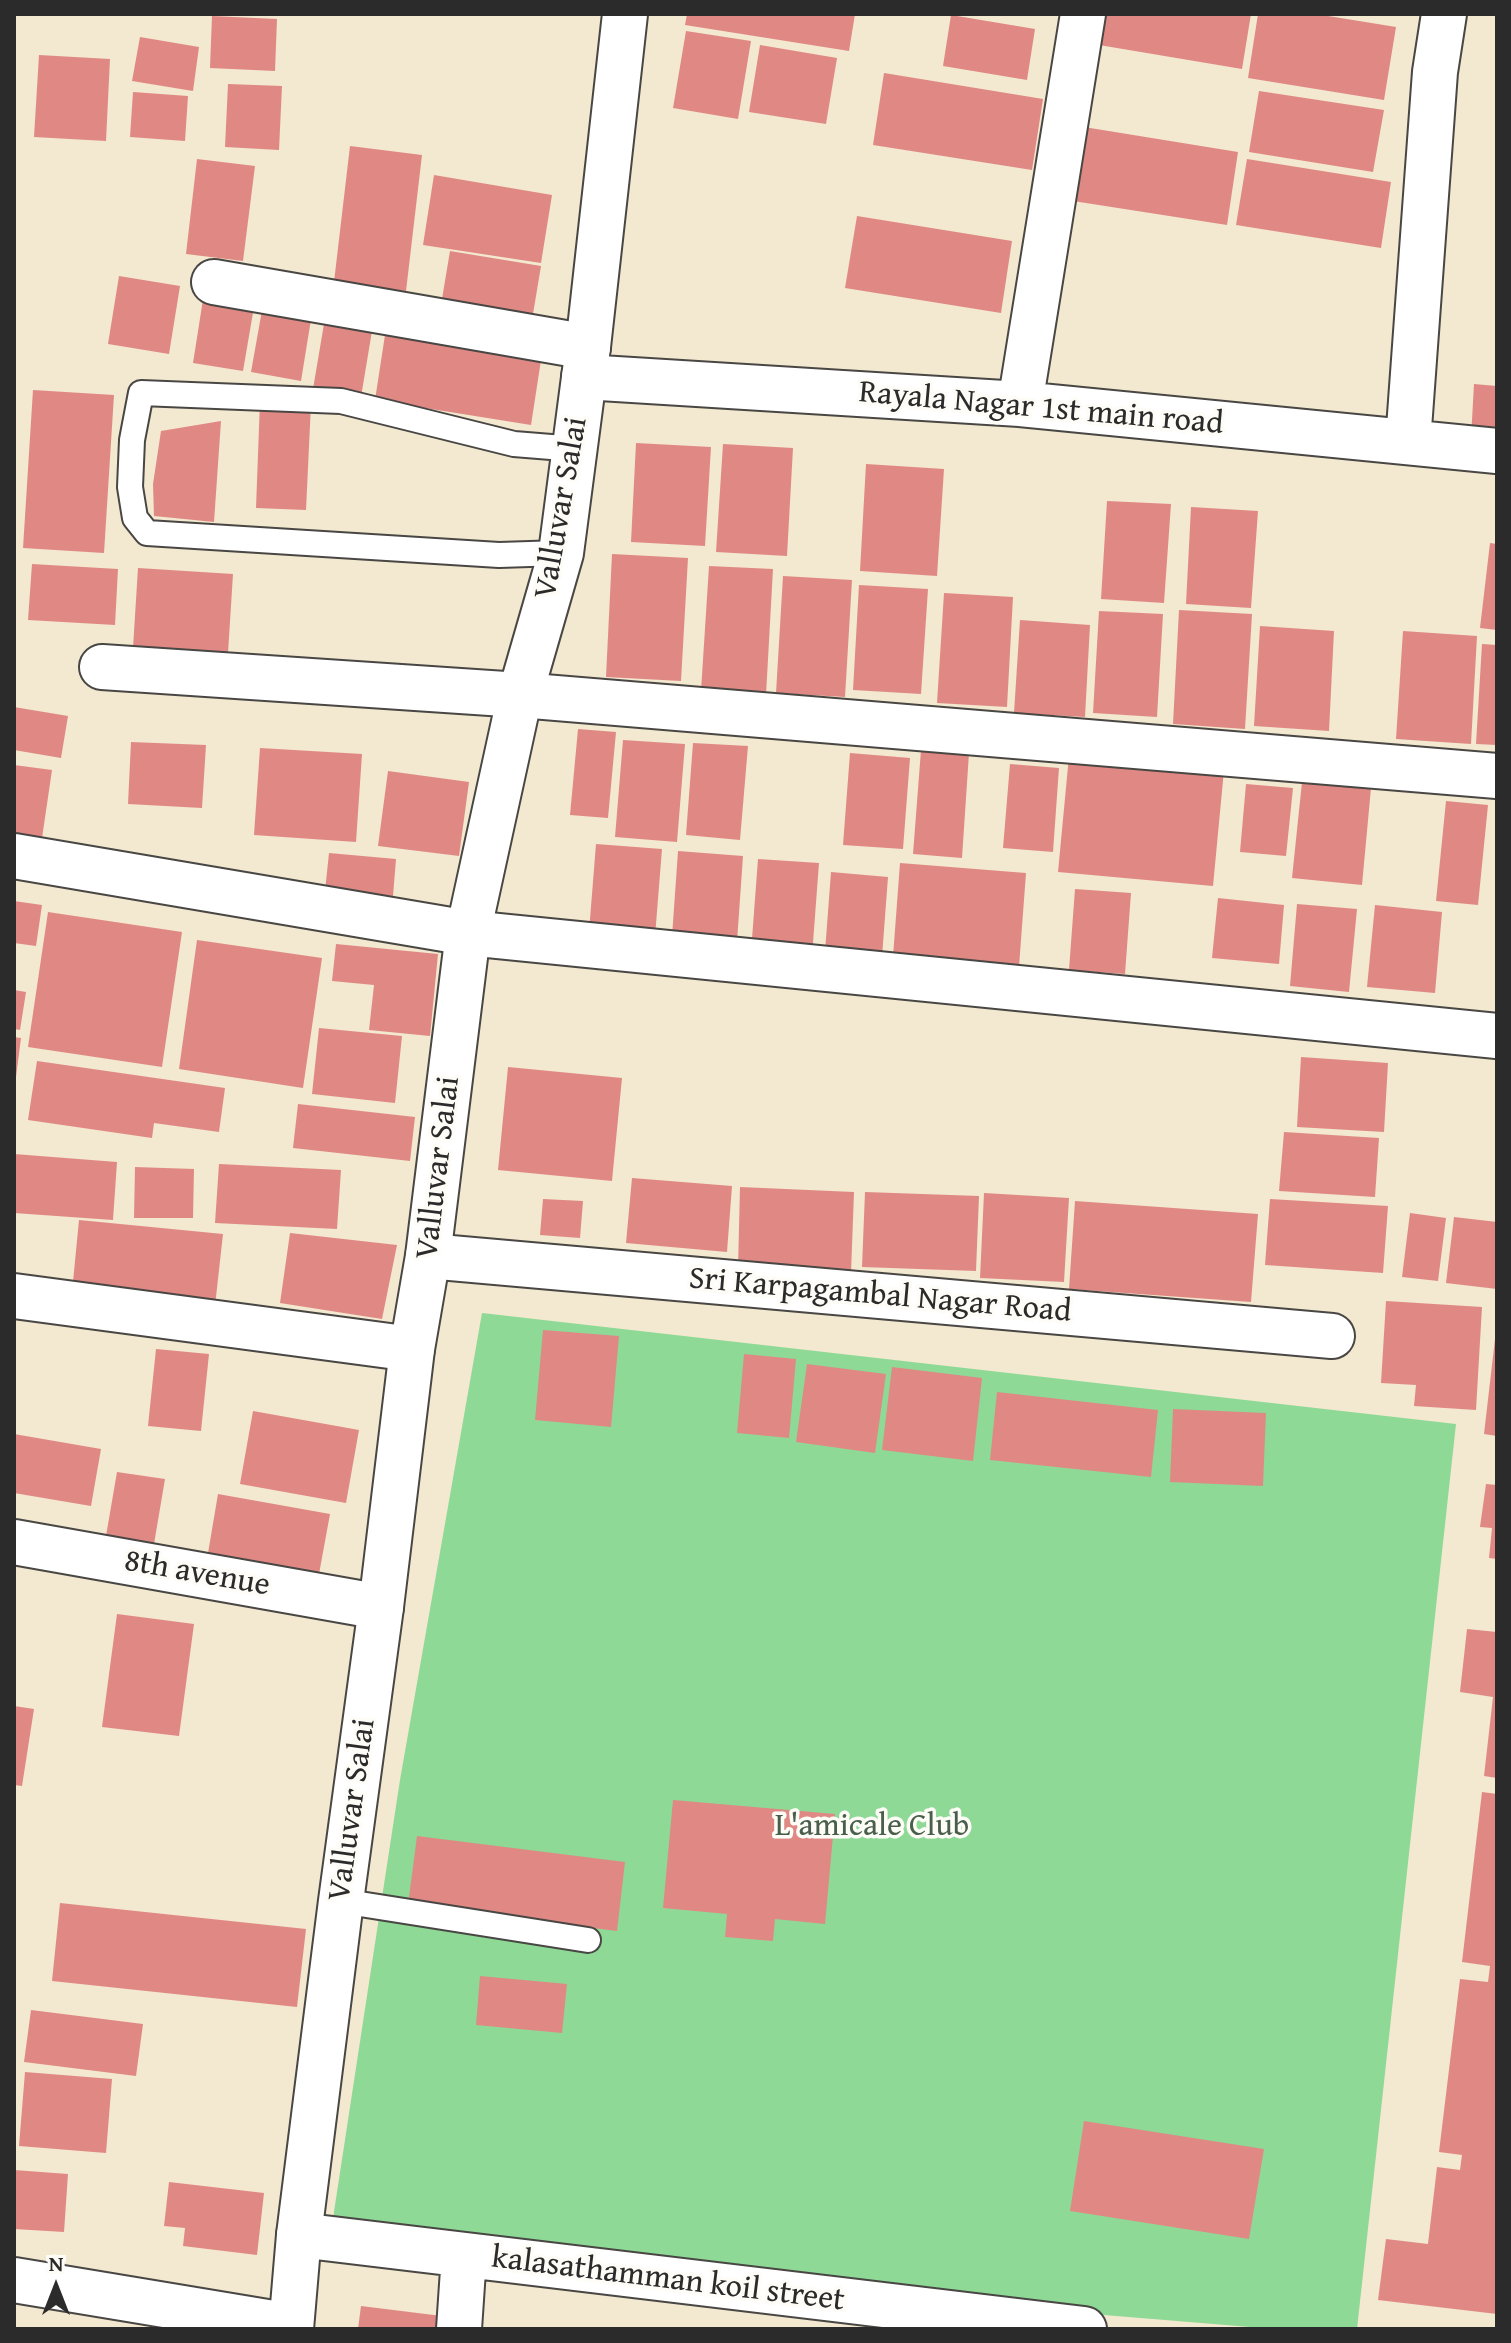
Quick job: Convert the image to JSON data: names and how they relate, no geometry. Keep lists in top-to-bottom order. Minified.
{"streets":{"street":["Rayala Nagar 1st main road","Valluvar Salai","Sri Karpagambal Nagar Road","8th avenue","kalasathamman koil street"]},"crossings":[["Rayala Nagar 1st main road","Valluvar Salai"],["Valluvar Salai","Sri Karpagambal Nagar Road"],["Valluvar Salai","8th avenue"],["Valluvar Salai","kalasathamman koil street"]],"parks":["L'amicale Club"],"north":"top"}
